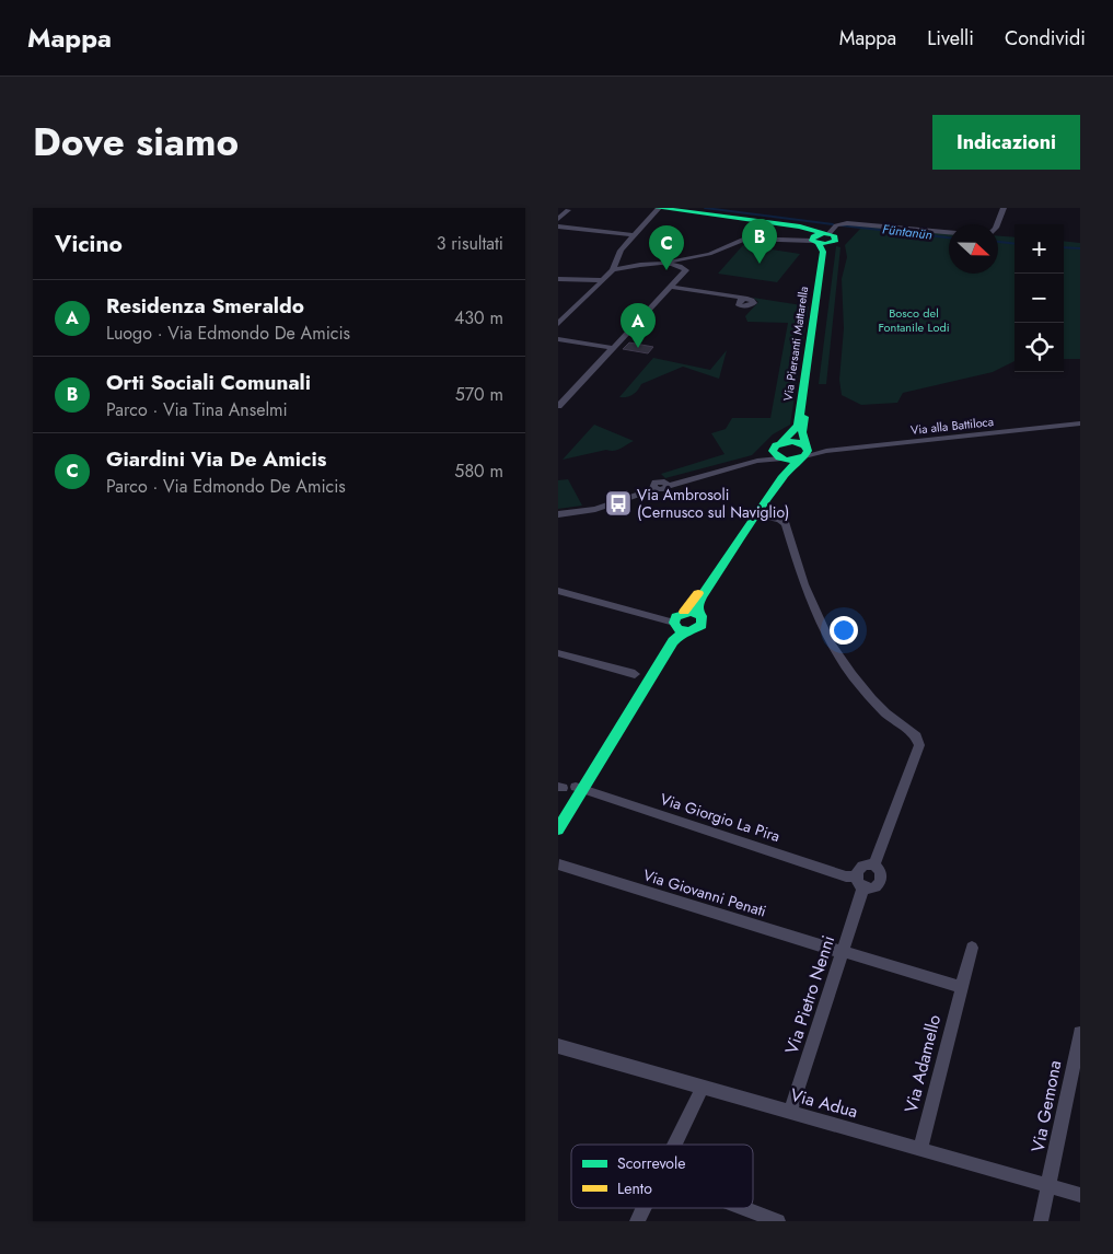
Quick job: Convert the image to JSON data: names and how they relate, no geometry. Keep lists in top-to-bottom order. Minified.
{"streets":{"street":["Via Piersanti Mattarella","Via alla Battiloca","Via Giorgio La Pira","Via Giovanni Penati","Via Pietro Nenni","Via Adamello","Via Adua","Via Gemona"]},"crossings":[["Via Piersanti Mattarella","Via alla Battiloca"],["Via Giorgio La Pira","Via Pietro Nenni"],["Via Giovanni Penati","Via Pietro Nenni"],["Via Pietro Nenni","Via Adua"],["Via Adamello","Via Adua"],["Via Adua","Via Gemona"]],"water":["Füntanün"],"parks":["Bosco del Fontanile Lodi"],"places":{"bus stop":["Via Ambrosoli (Cernusco sul Naviglio)"]},"legend":["Scorrevole","Lento"],"north":"right","page":{"header":"Mappa","nav":["Mappa","Livelli","Condividi"],"title":"Dove siamo","buttons":"Indicazioni","heading":["Vicino","3 risultati"],"pins":["B","C","A"],"map_buttons":["+","−"],"list":[{"mark":"A","name":"Residenza Smeraldo","note":"Luogo · Via Edmondo De Amicis","value":"430 m"},{"mark":"B","name":"Orti Sociali Comunali","note":"Parco · Via Tina Anselmi","value":"570 m"},{"mark":"C","name":"Giardini Via De Amicis","note":"Parco · Via Edmondo De Amicis","value":"580 m"}]}}
